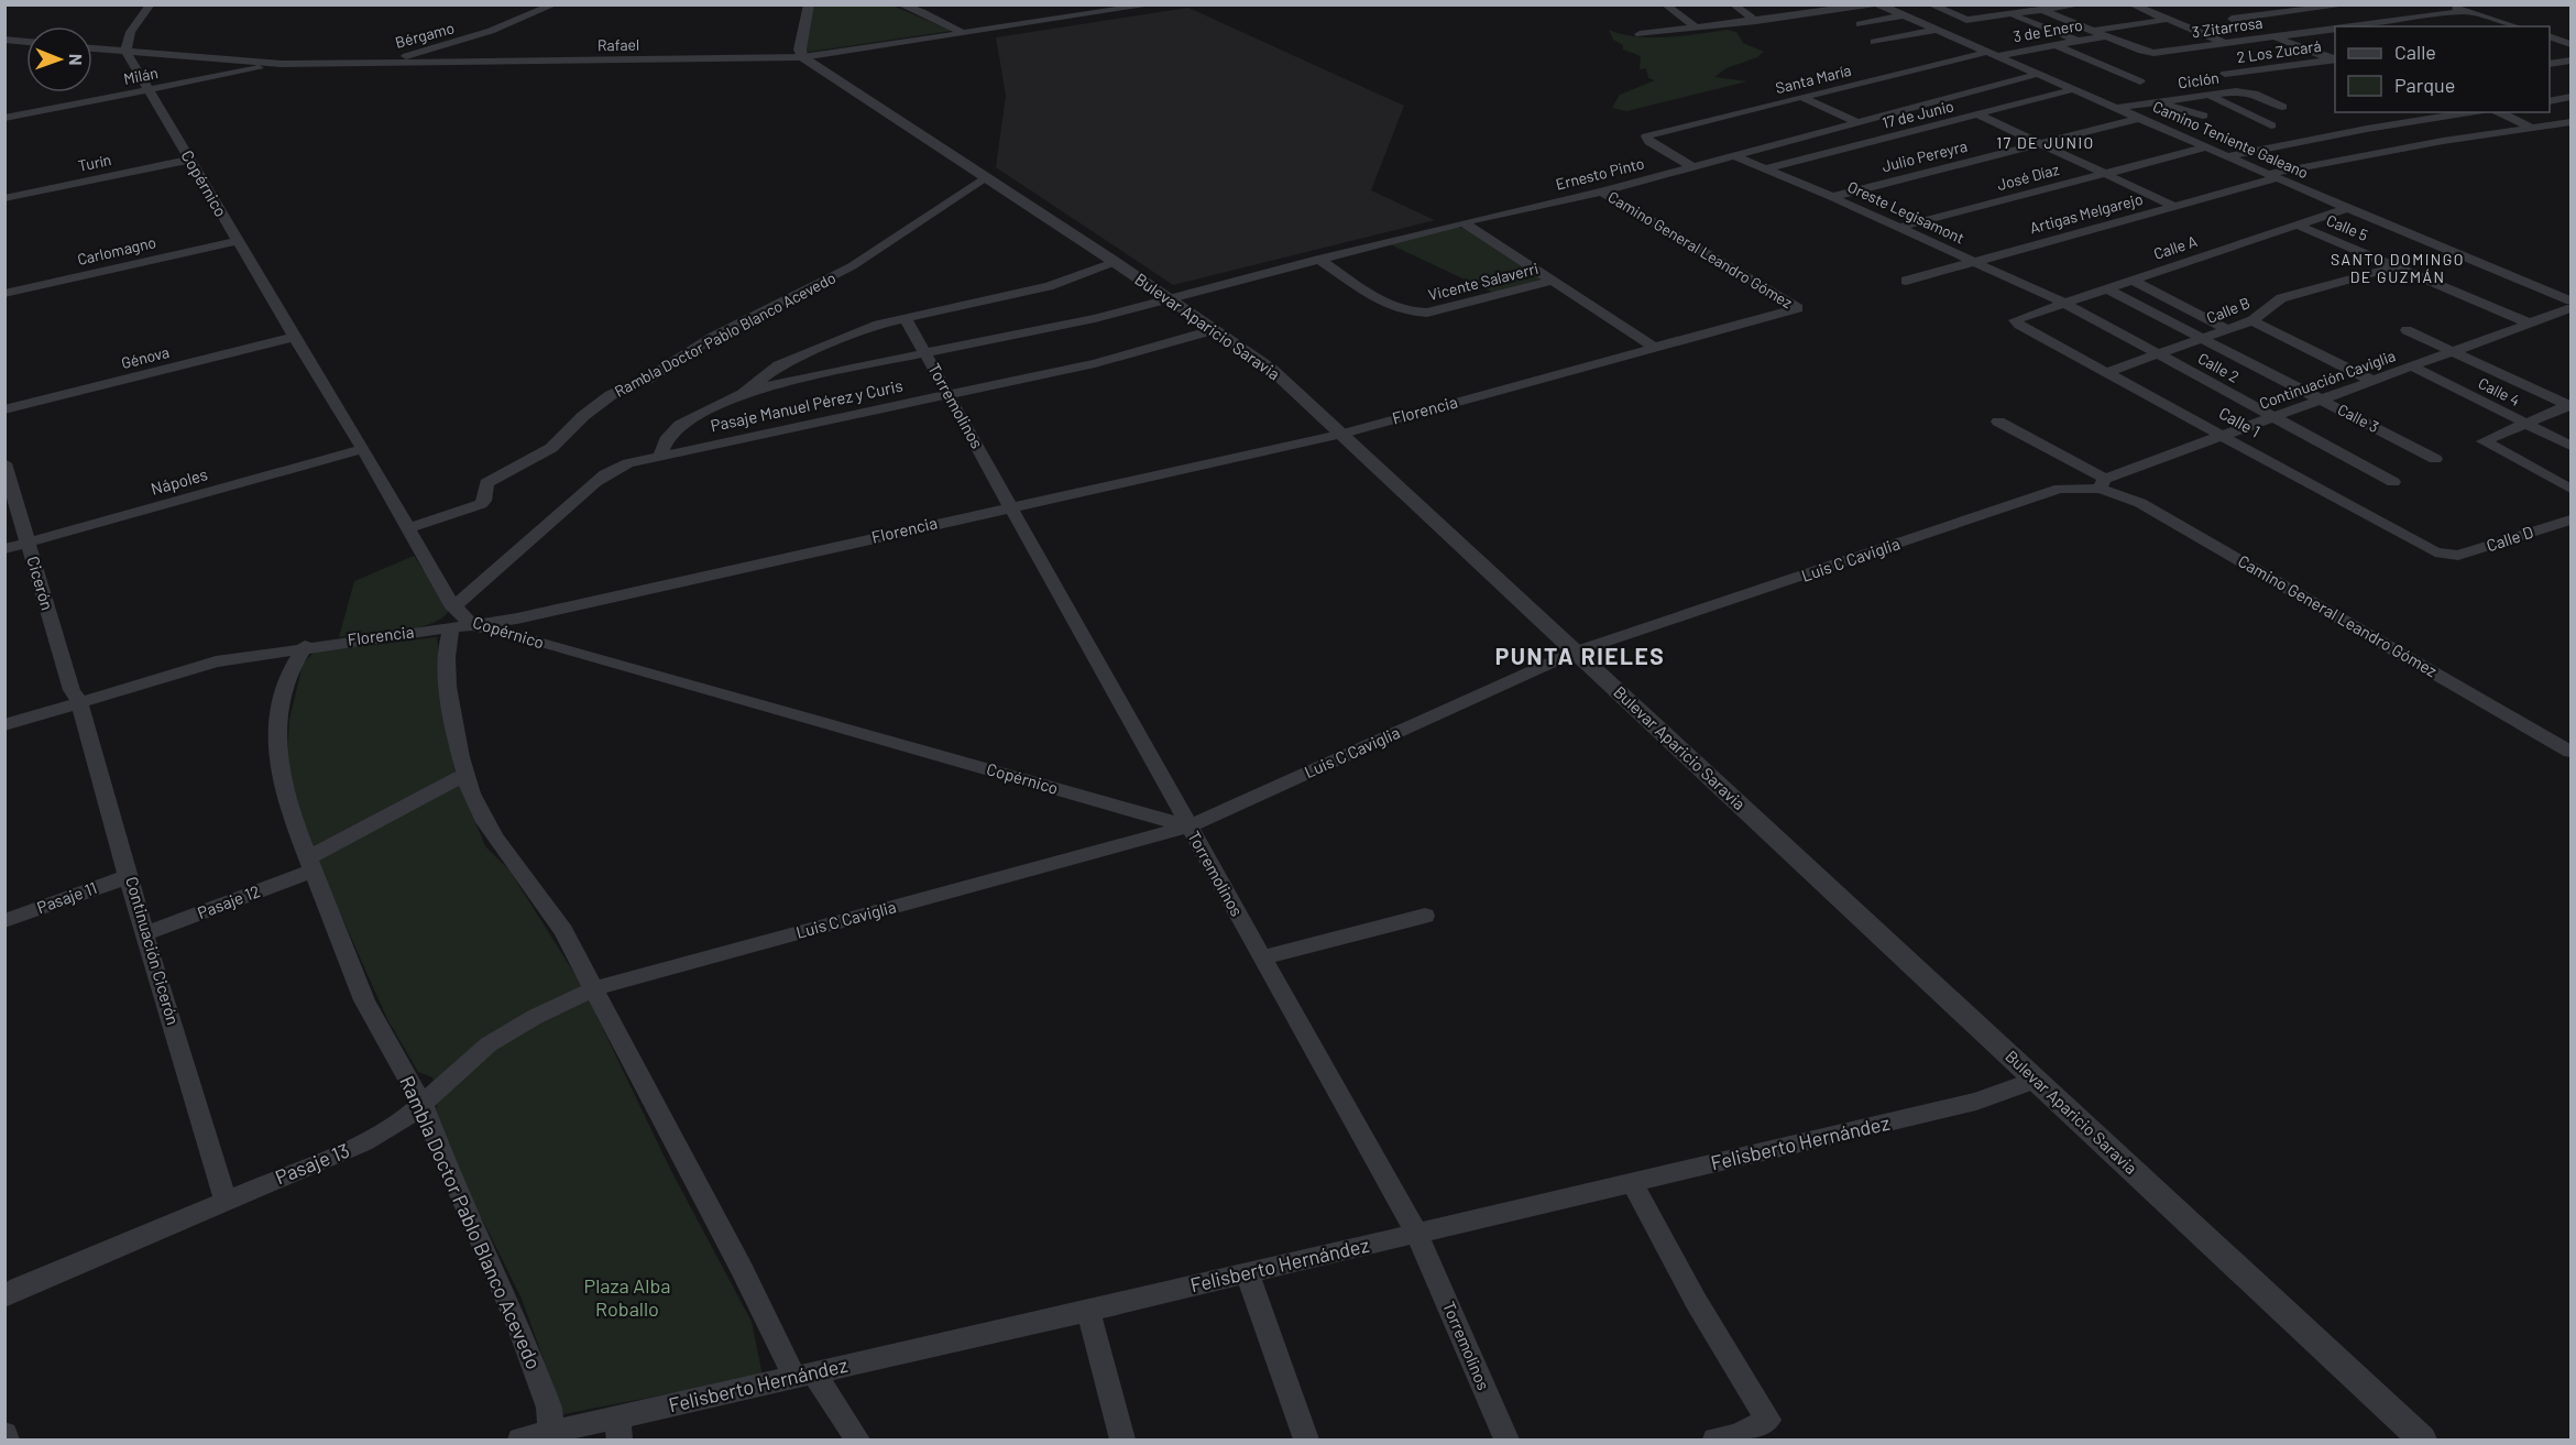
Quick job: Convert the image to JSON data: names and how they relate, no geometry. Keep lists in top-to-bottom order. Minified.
{"streets":{"street":["3 Zitarrosa","3 de Enero","Bérgamo","Rafael","2 Los Zucará","Milán","Santa María","Ciclón","17 de Junio","Camino Teniente Galeano","Julio Pereyra","Turín","Ernesto Pinto","José Díaz","Copérnico","Oreste Legisamont","Artigas Melgarejo","Calle 5","Calle A","Camino General Leandro Gómez","Carlomagno","Vicente Salaverri","Calle B","Bulevar Aparicio Saravia","Rambla Doctor Pablo Blanco Acevedo","Génova","Calle 2","Continuación Caviglia","Calle 4","Pasaje Manuel Pérez y Curis","Torremolinos","Florencia","Calle 3","Calle 1","Nápoles","Calle D","Luis C Caviglia","Cicerón","Pasaje 11","Pasaje 12","Continuación Cicerón","Felisberto Hernández","Pasaje 13"]},"crossings":[["3 Zitarrosa","3 de Enero"],["3 de Enero","Santa María"],["3 de Enero","Camino Teniente Galeano"],["Bérgamo","Rafael"],["Rafael","Milán"],["Rafael","Copérnico"],["Rafael","Bulevar Aparicio Saravia"],["Milán","Copérnico"],["Santa María","Camino Teniente Galeano"],["Santa María","Ernesto Pinto"],["Ciclón","Camino Teniente Galeano"],["17 de Junio","Camino Teniente Galeano"],["17 de Junio","Oreste Legisamont"],["Camino Teniente Galeano","Julio Pereyra"],["Camino Teniente Galeano","Ernesto Pinto"],["Camino Teniente Galeano","José Díaz"],["Camino Teniente Galeano","Artigas Melgarejo"],["Camino Teniente Galeano","Calle A"],["Julio Pereyra","Oreste Legisamont"],["Turín","Copérnico"],["Ernesto Pinto","Oreste Legisamont"],["Ernesto Pinto","Camino General Leandro Gómez"],["Ernesto Pinto","Vicente Salaverri"],["Ernesto Pinto","Bulevar Aparicio Saravia"],["Ernesto Pinto","Torremolinos"],["José Díaz","Oreste Legisamont"],["Copérnico","Carlomagno"],["Copérnico","Rambla Doctor Pablo Blanco Acevedo"],["Copérnico","Génova"],["Copérnico","Pasaje Manuel Pérez y Curis"],["Copérnico","Torremolinos"],["Copérnico","Florencia"],["Copérnico","Nápoles"],["Copérnico","Luis C Caviglia"],["Oreste Legisamont","Artigas Melgarejo"],["Oreste Legisamont","Calle A"],["Oreste Legisamont","Calle 2"],["Calle 5","Calle A"],["Calle 5","Calle B"],["Calle 5","Continuación Caviglia"],["Calle A","Calle 2"],["Calle A","Calle 3"],["Calle A","Calle 1"],["Camino General Leandro Gómez","Continuación Caviglia"],["Camino General Leandro Gómez","Florencia"],["Camino General Leandro Gómez","Luis C Caviglia"],["Calle B","Calle 2"],["Calle B","Calle 3"],["Calle B","Calle 1"],["Bulevar Aparicio Saravia","Rambla Doctor Pablo Blanco Acevedo"],["Bulevar Aparicio Saravia","Pasaje Manuel Pérez y Curis"],["Bulevar Aparicio Saravia","Florencia"],["Bulevar Aparicio Saravia","Luis C Caviglia"],["Bulevar Aparicio Saravia","Felisberto Hernández"],["Rambla Doctor Pablo Blanco Acevedo","Florencia"],["Rambla Doctor Pablo Blanco Acevedo","Pasaje 12"],["Rambla Doctor Pablo Blanco Acevedo","Felisberto Hernández"],["Rambla Doctor Pablo Blanco Acevedo","Pasaje 13"],["Calle 2","Continuación Caviglia"],["Continuación Caviglia","Calle 4"],["Continuación Caviglia","Calle 3"],["Continuación Caviglia","Calle 1"],["Continuación Caviglia","Luis C Caviglia"],["Pasaje Manuel Pérez y Curis","Torremolinos"],["Pasaje Manuel Pérez y Curis","Florencia"],["Torremolinos","Florencia"],["Torremolinos","Luis C Caviglia"],["Torremolinos","Felisberto Hernández"],["Florencia","Cicerón"],["Florencia","Continuación Cicerón"],["Calle 1","Calle D"],["Nápoles","Cicerón"],["Luis C Caviglia","Pasaje 13"],["Cicerón","Continuación Cicerón"],["Pasaje 11","Continuación Cicerón"],["Pasaje 12","Continuación Cicerón"],["Continuación Cicerón","Pasaje 13"]],"districts":["17 DE JUNIO","SANTO DOMINGO DE GUZMÁN","PUNTA RIELES"],"parks":["Plaza Alba Roballo"],"legend":["Calle","Parque"],"north":"right"}
